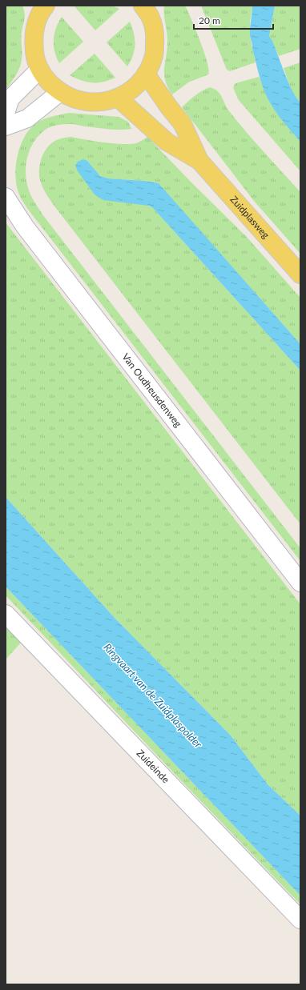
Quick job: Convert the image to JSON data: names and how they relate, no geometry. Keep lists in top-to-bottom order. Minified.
{"streets":{"main road":["Zuidplasweg"],"street":["Van Oudheusdenweg","Zuideinde"]},"water":["Ringvaart van de Zuidplaspolder"],"scale_bar":"20 m"}
